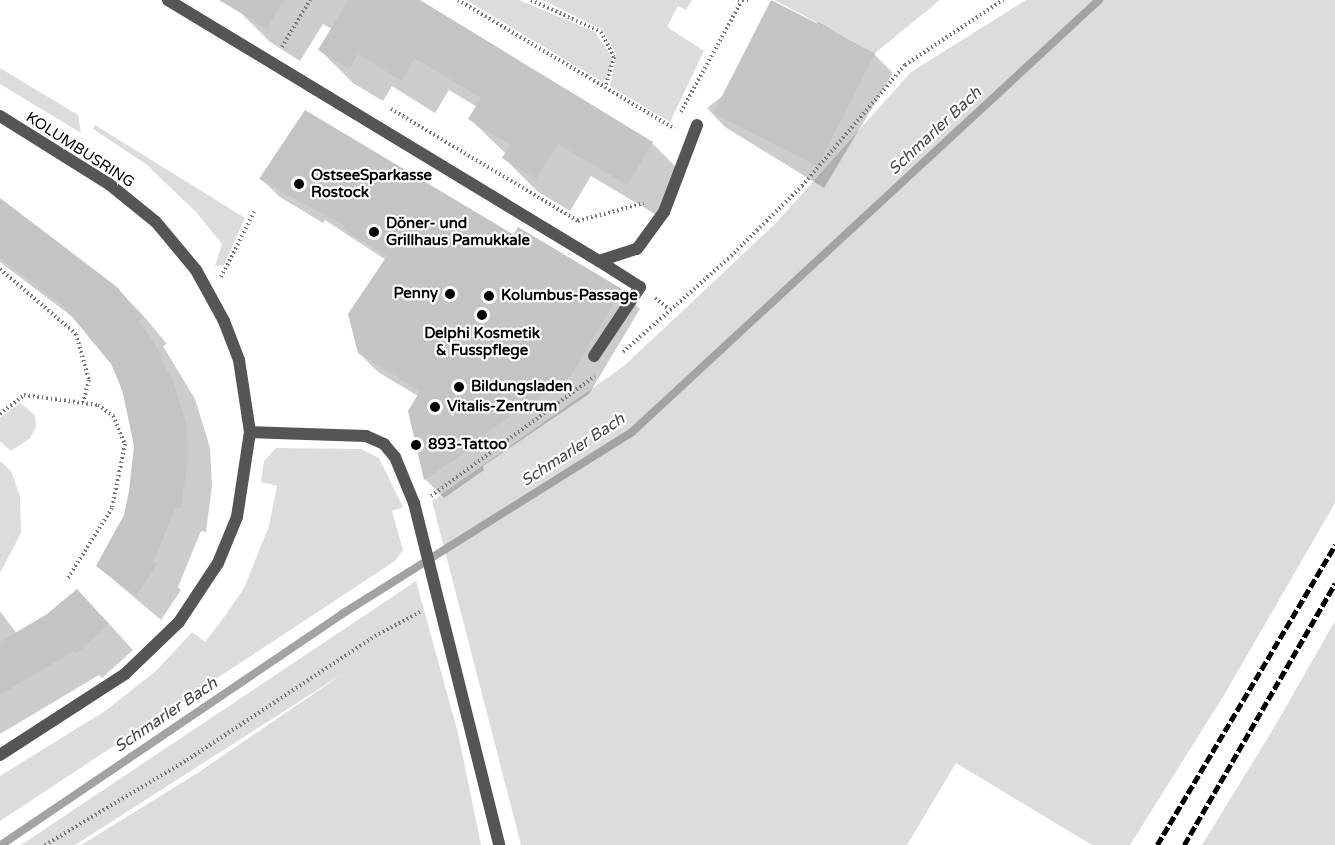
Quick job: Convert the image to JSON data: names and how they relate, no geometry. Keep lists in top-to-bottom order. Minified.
{"streets":{"street":["KOLUMBUSRING"]},"water":["Schmarler Bach"],"places":["OstseeSparkasse Rostock","Döner- und Grillhaus Pamukkale","Penny","Kolumbus-Passage","Delphi Kosmetik & Fusspflege","Bildungsladen","Vitalis-Zentrum","893-Tattoo"]}
